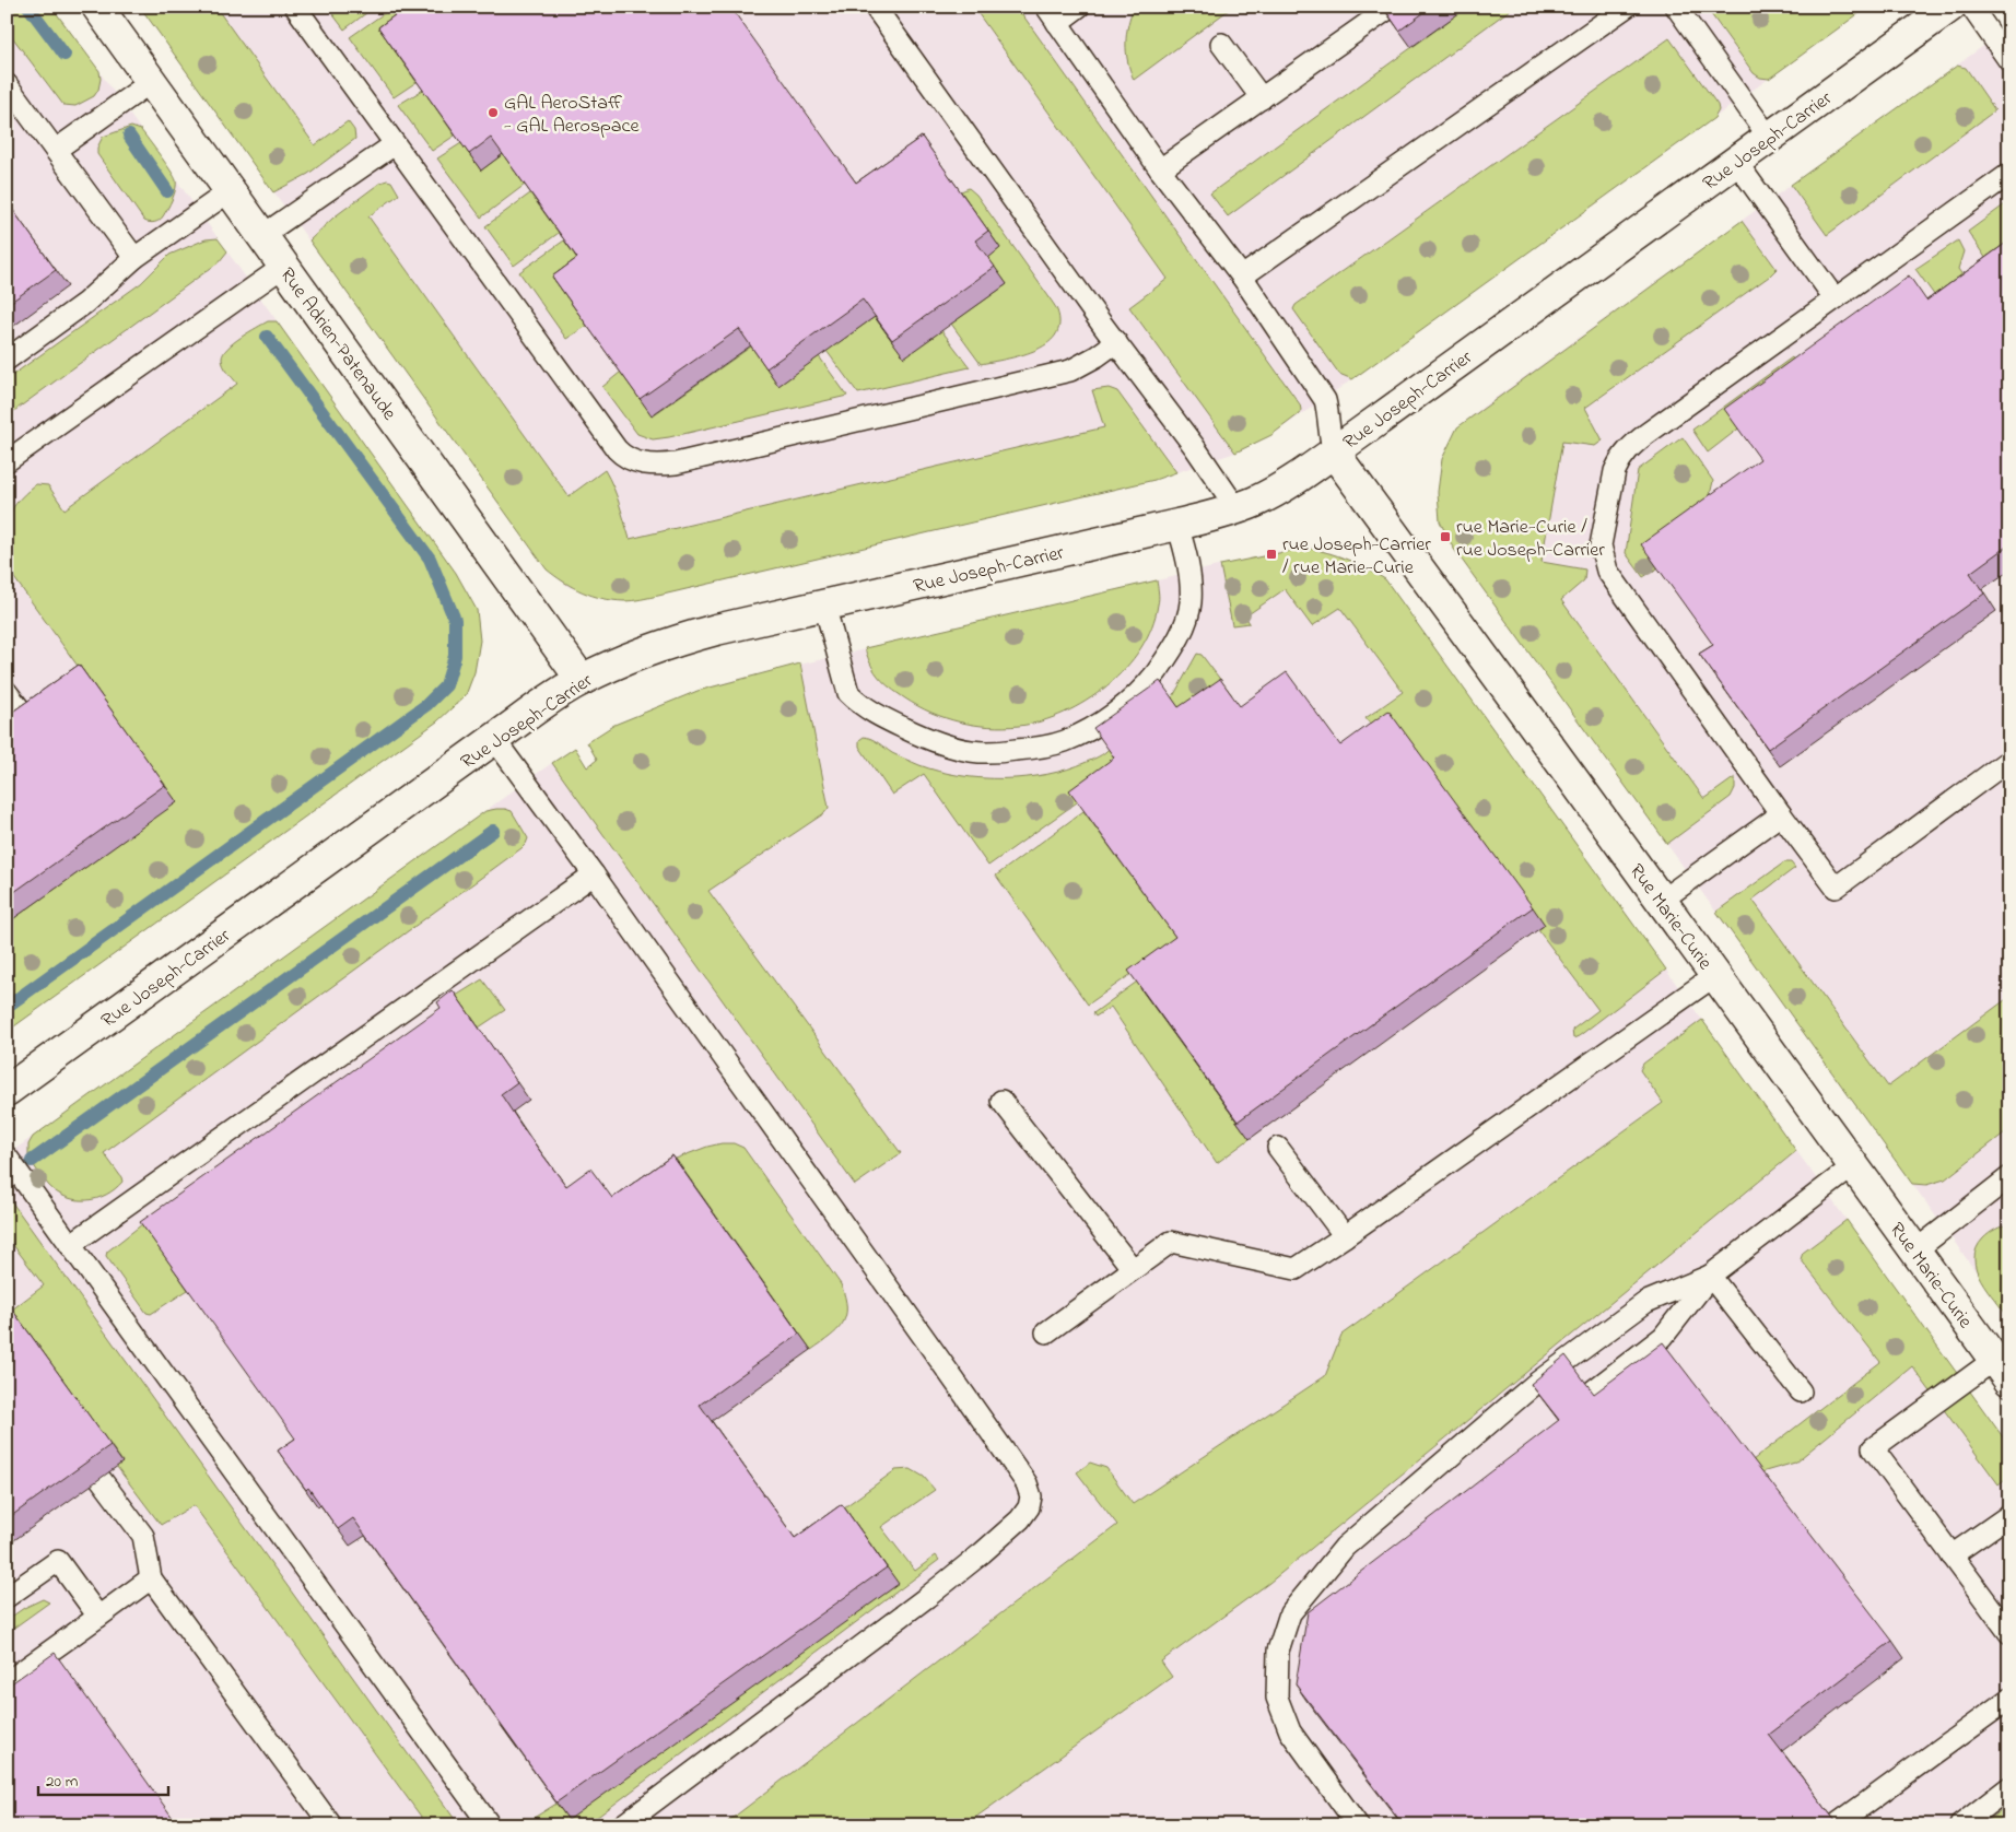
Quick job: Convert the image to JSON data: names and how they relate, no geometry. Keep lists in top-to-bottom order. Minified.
{"streets":{"street":["Rue Joseph-Carrier","Rue Adrien-Patenaude","Rue Marie-Curie"]},"crossings":[["Rue Joseph-Carrier","Rue Adrien-Patenaude"],["Rue Joseph-Carrier","Rue Marie-Curie"]],"places":{"other":["GAL AeroStaff - GAL Aerospace"],"transit":["rue Marie-Curie / rue Joseph-Carrier","rue Joseph-Carrier / rue Marie-Curie"]},"scale_bar":"20 m"}
